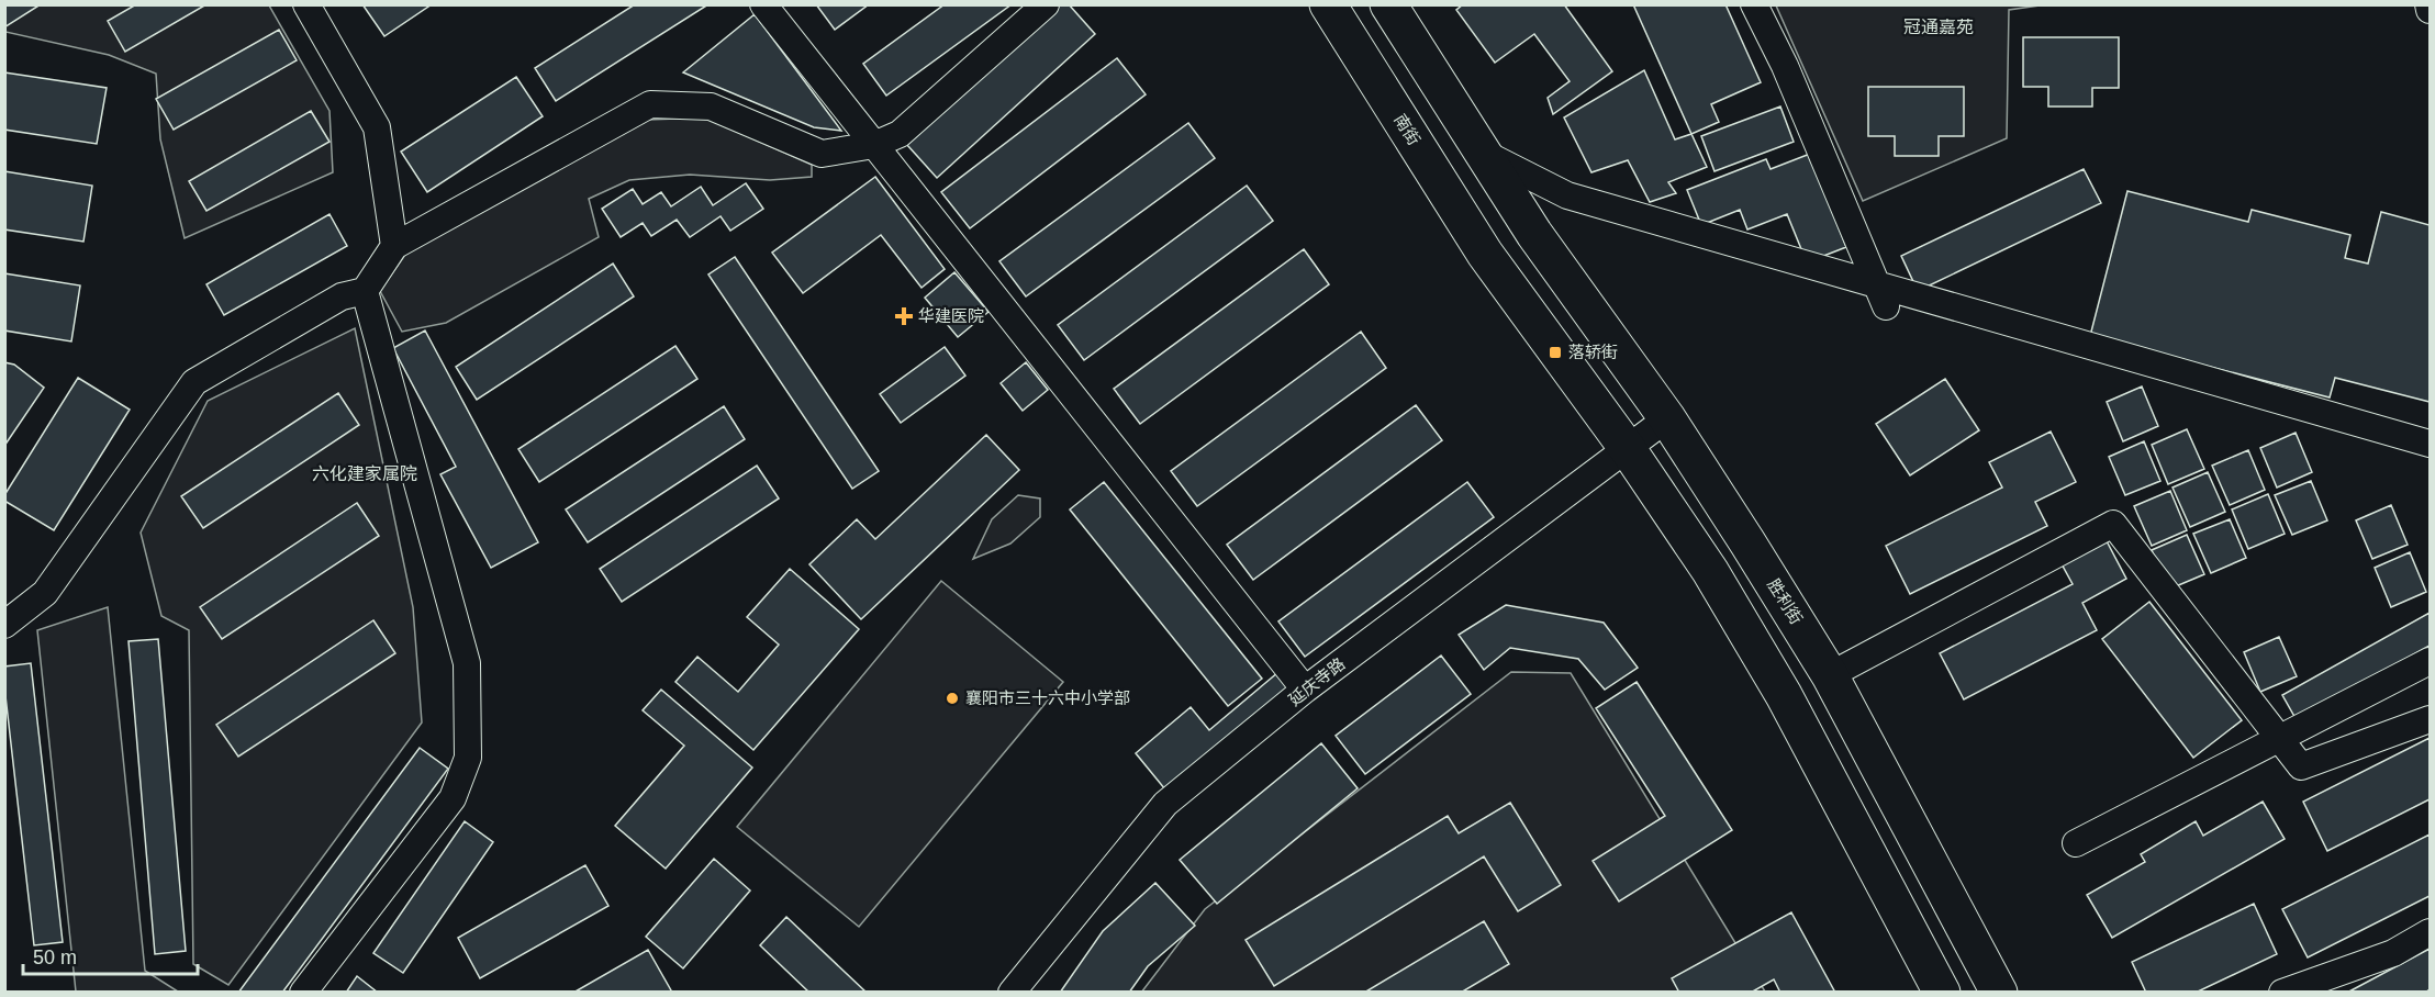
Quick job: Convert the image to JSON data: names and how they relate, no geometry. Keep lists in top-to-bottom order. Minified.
{"streets":{"highway":["南街","胜利街"],"street":["延庆寺路"]},"crossings":[["南街","延庆寺路"],["胜利街","延庆寺路"]],"districts":["冠通嘉苑","六化建家属院"],"places":{"health":["华建医院"],"transit":["落轿街"],"other":["襄阳市三十六中小学部"]},"scale_bar":"50 m"}
